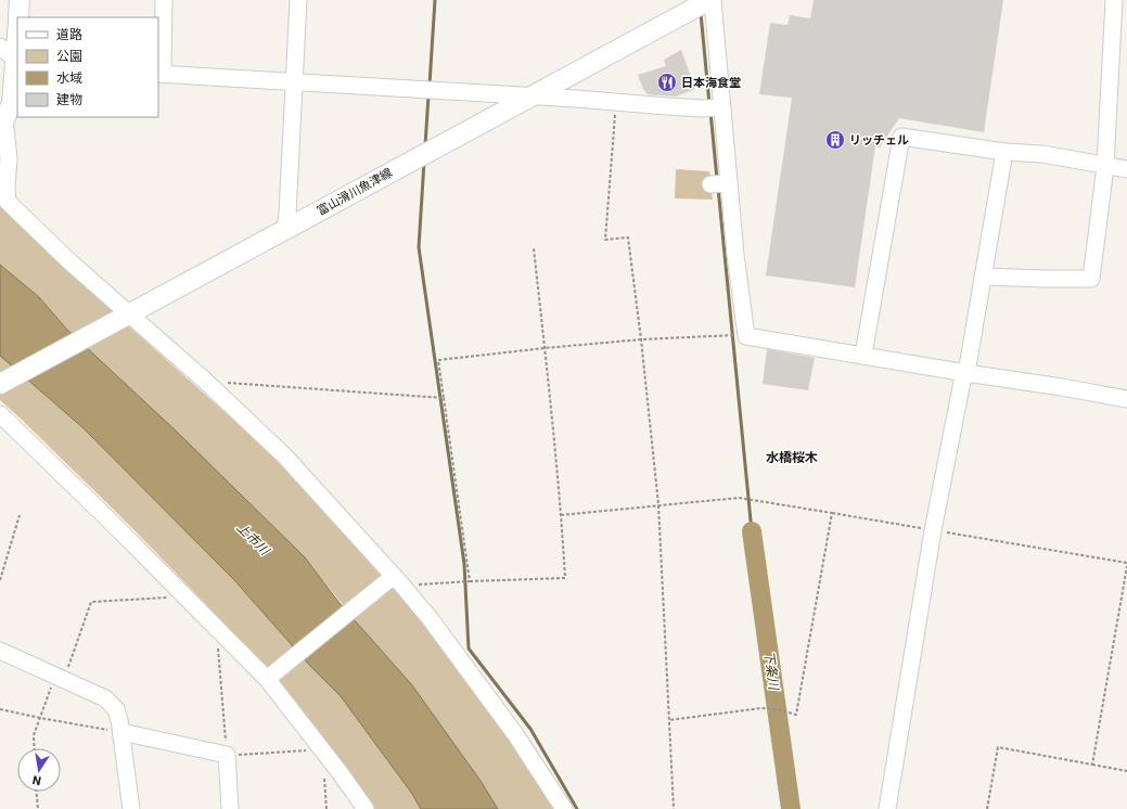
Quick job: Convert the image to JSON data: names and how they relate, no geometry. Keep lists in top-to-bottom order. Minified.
{"streets":{"main road":["富山滑川魚津線"]},"districts":["水橋桜木"],"water":["上市川","下条川"],"places":{"restaurant":["日本海食堂"],"building":["リッチェル"]},"legend":["道路","公園","水域","建物"],"north":"bottom"}
